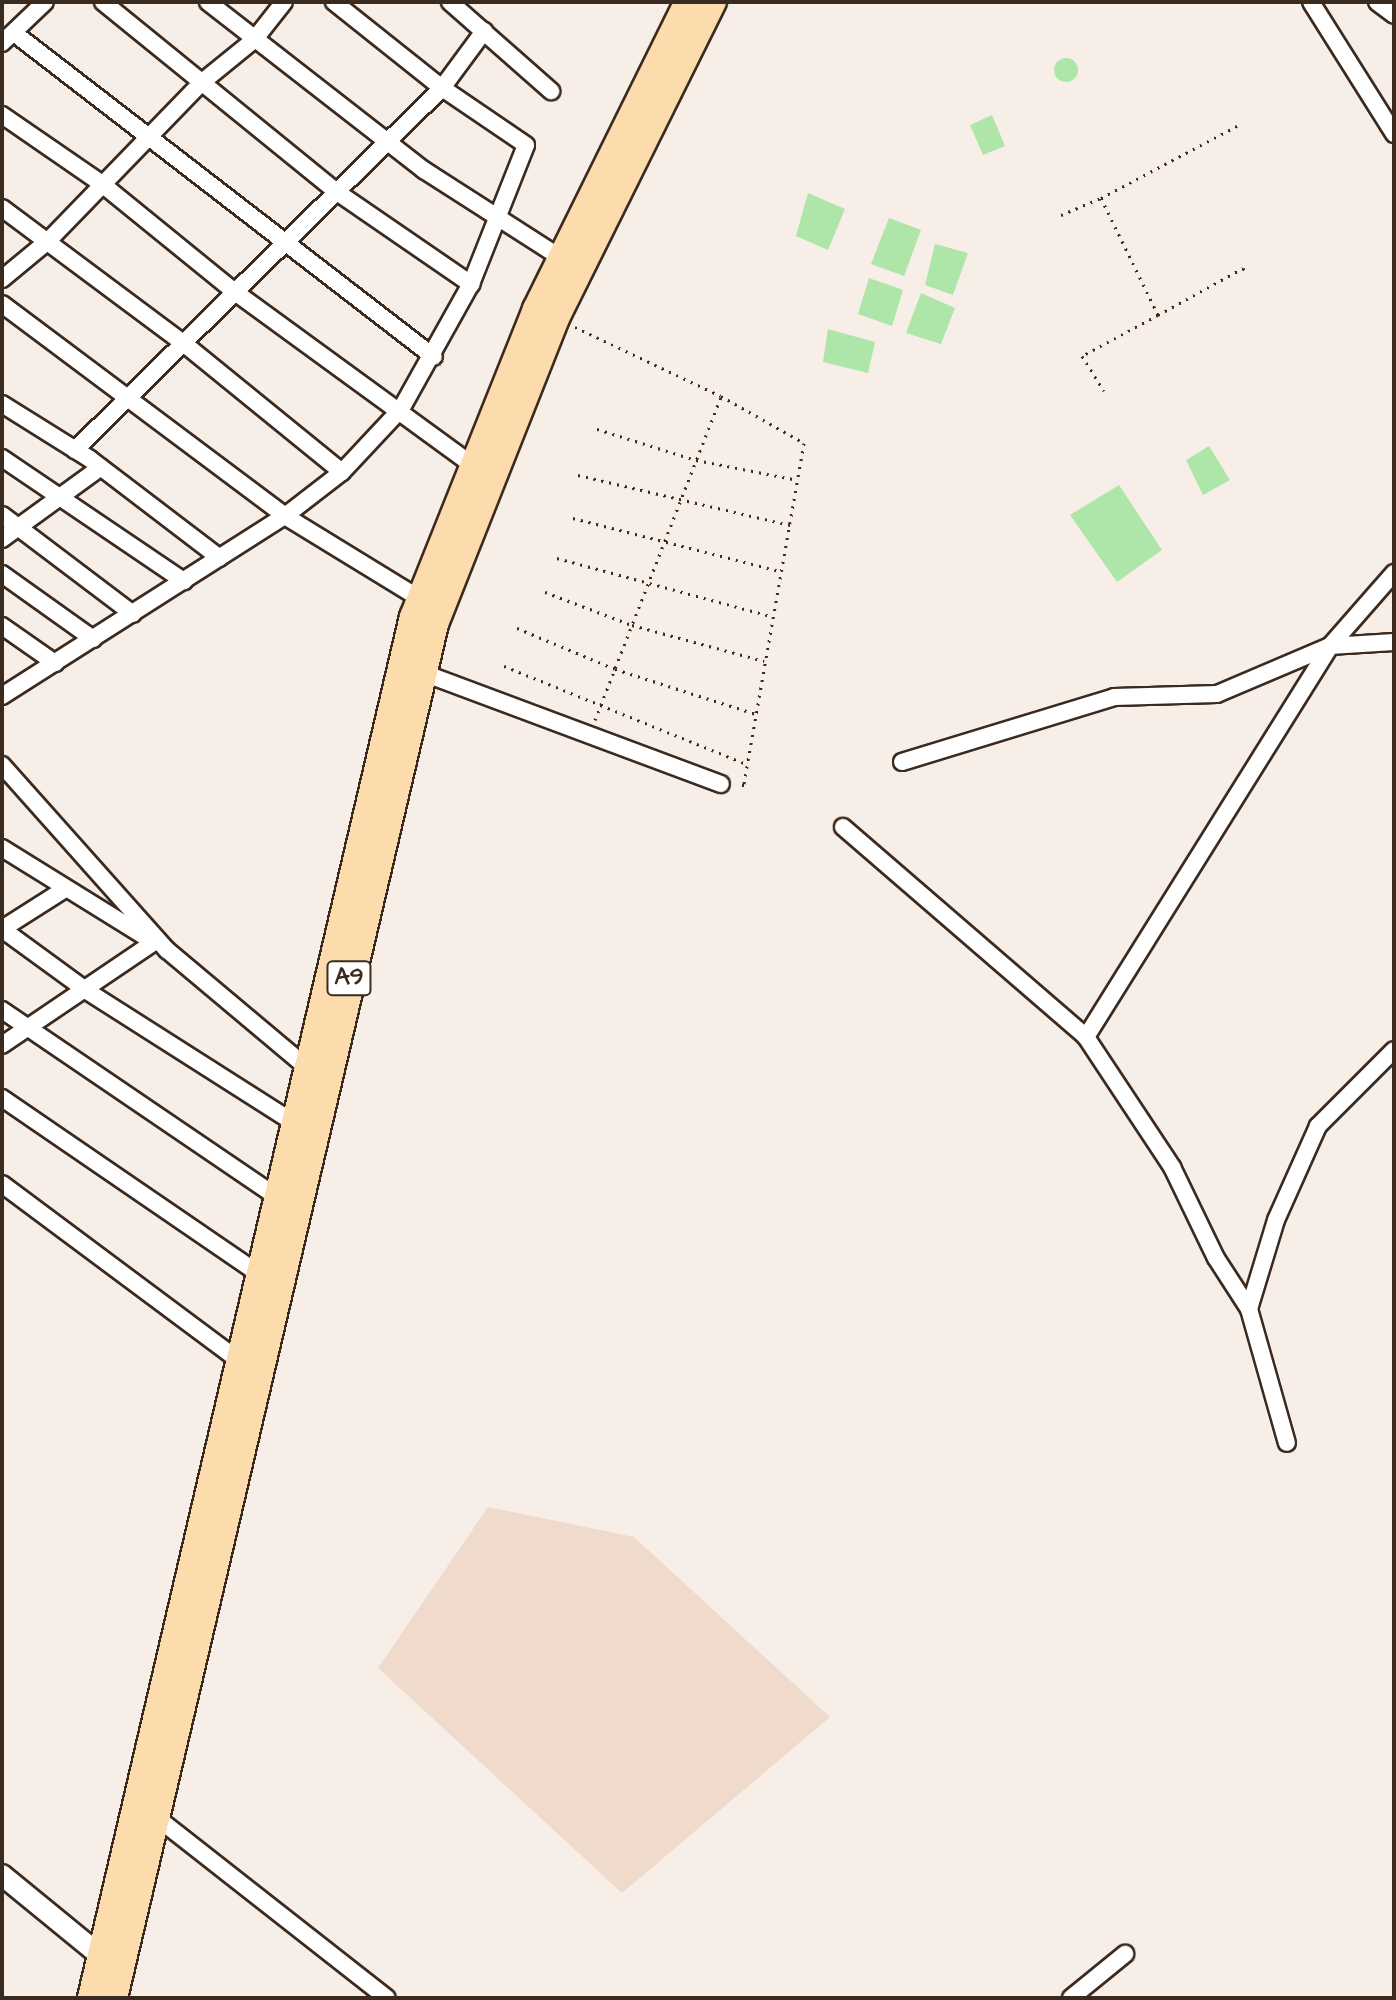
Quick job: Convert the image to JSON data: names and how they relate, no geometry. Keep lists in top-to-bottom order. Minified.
{"streets":{"highway":["A9"]}}
